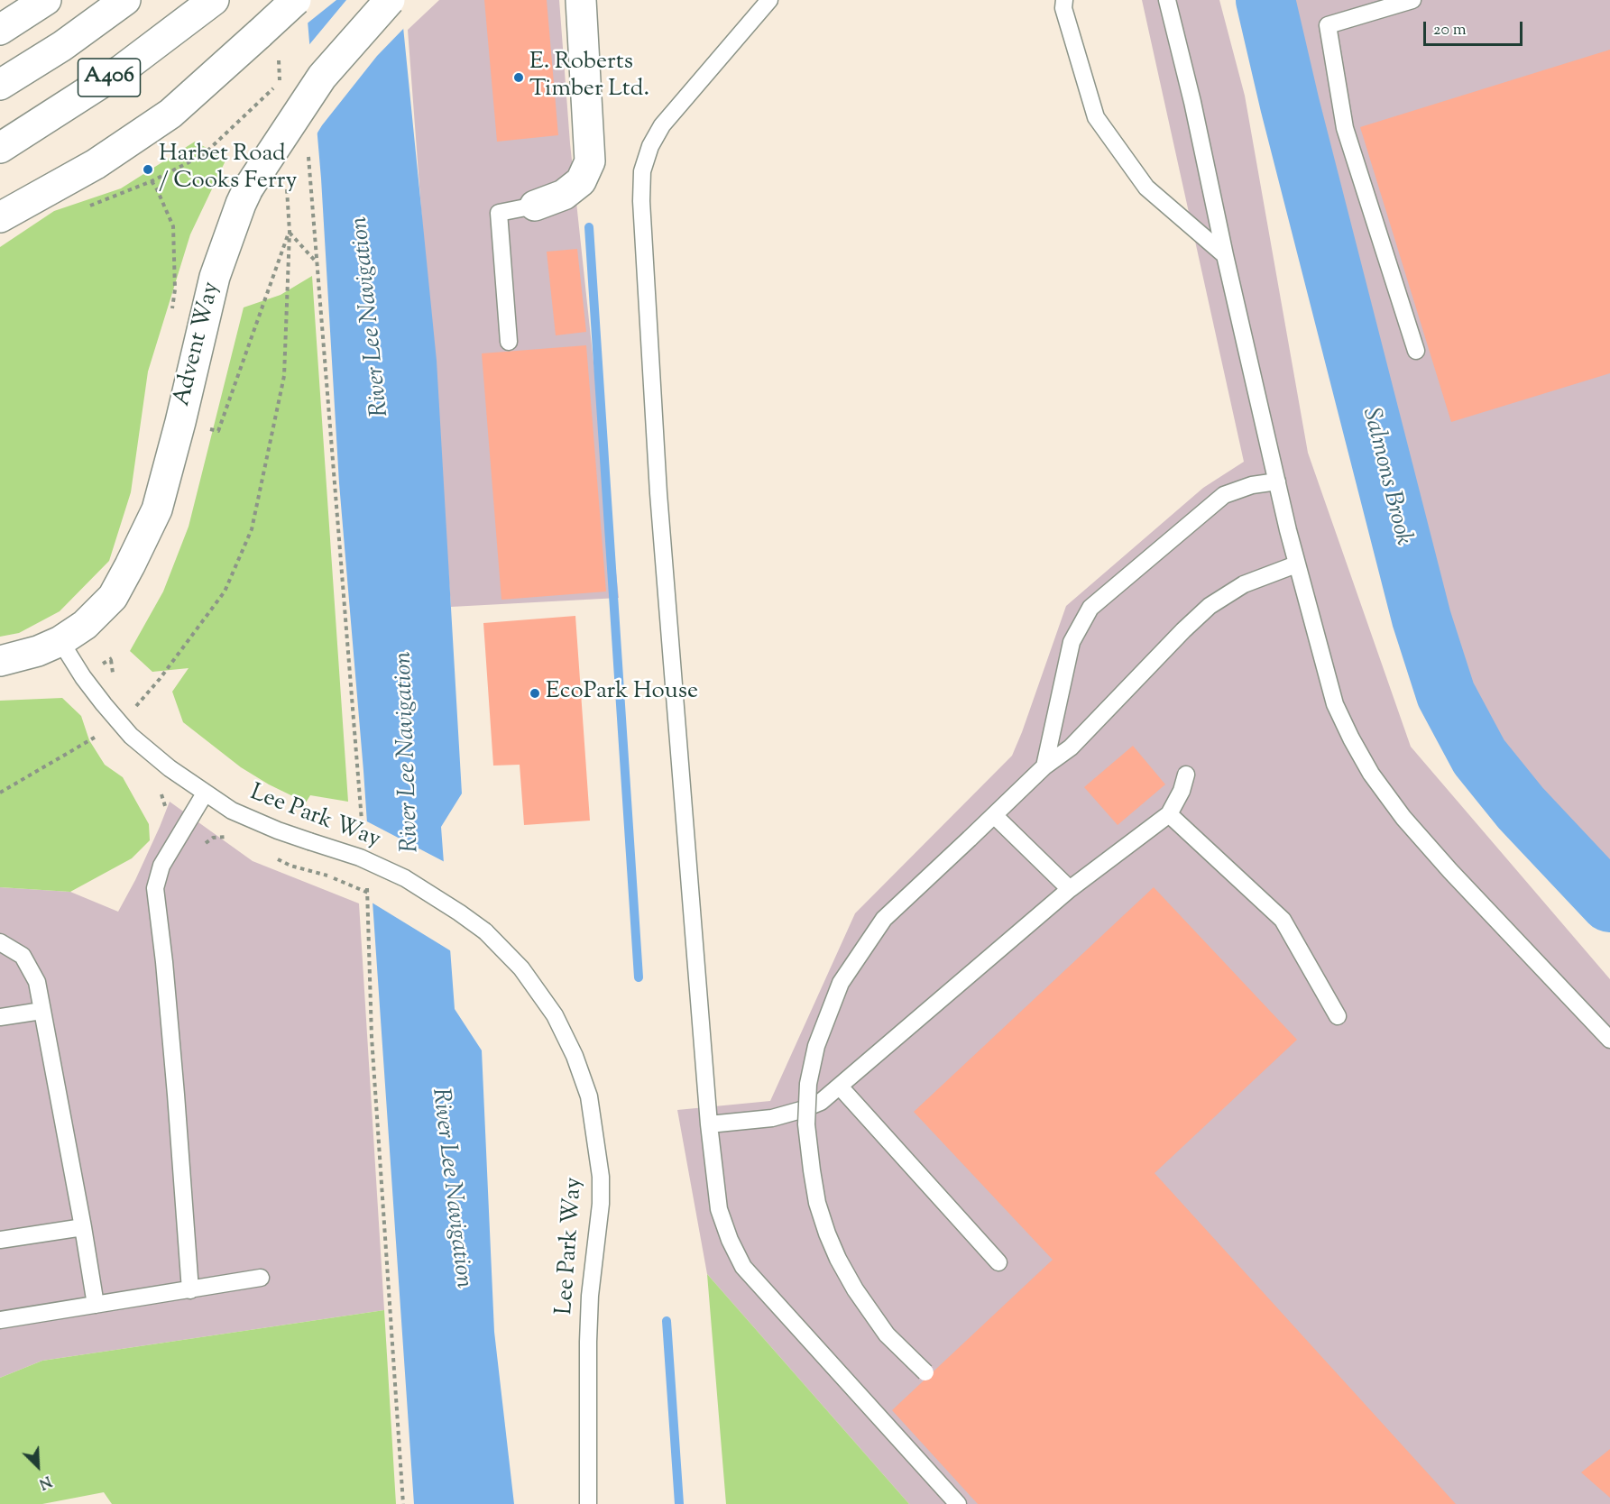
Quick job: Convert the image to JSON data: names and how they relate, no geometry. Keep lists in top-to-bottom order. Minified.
{"streets":{"main road":["A406","Advent Way"],"lane":["Lee Park Way"]},"crossings":[["Advent Way","Lee Park Way"]],"water":["River Lee Navigation","Salmons Brook"],"places":["E. Roberts Timber Ltd.","Harbet Road / Cooks Ferry","EcoPark House"],"scale_bar":"20 m","north":"bottom right"}
